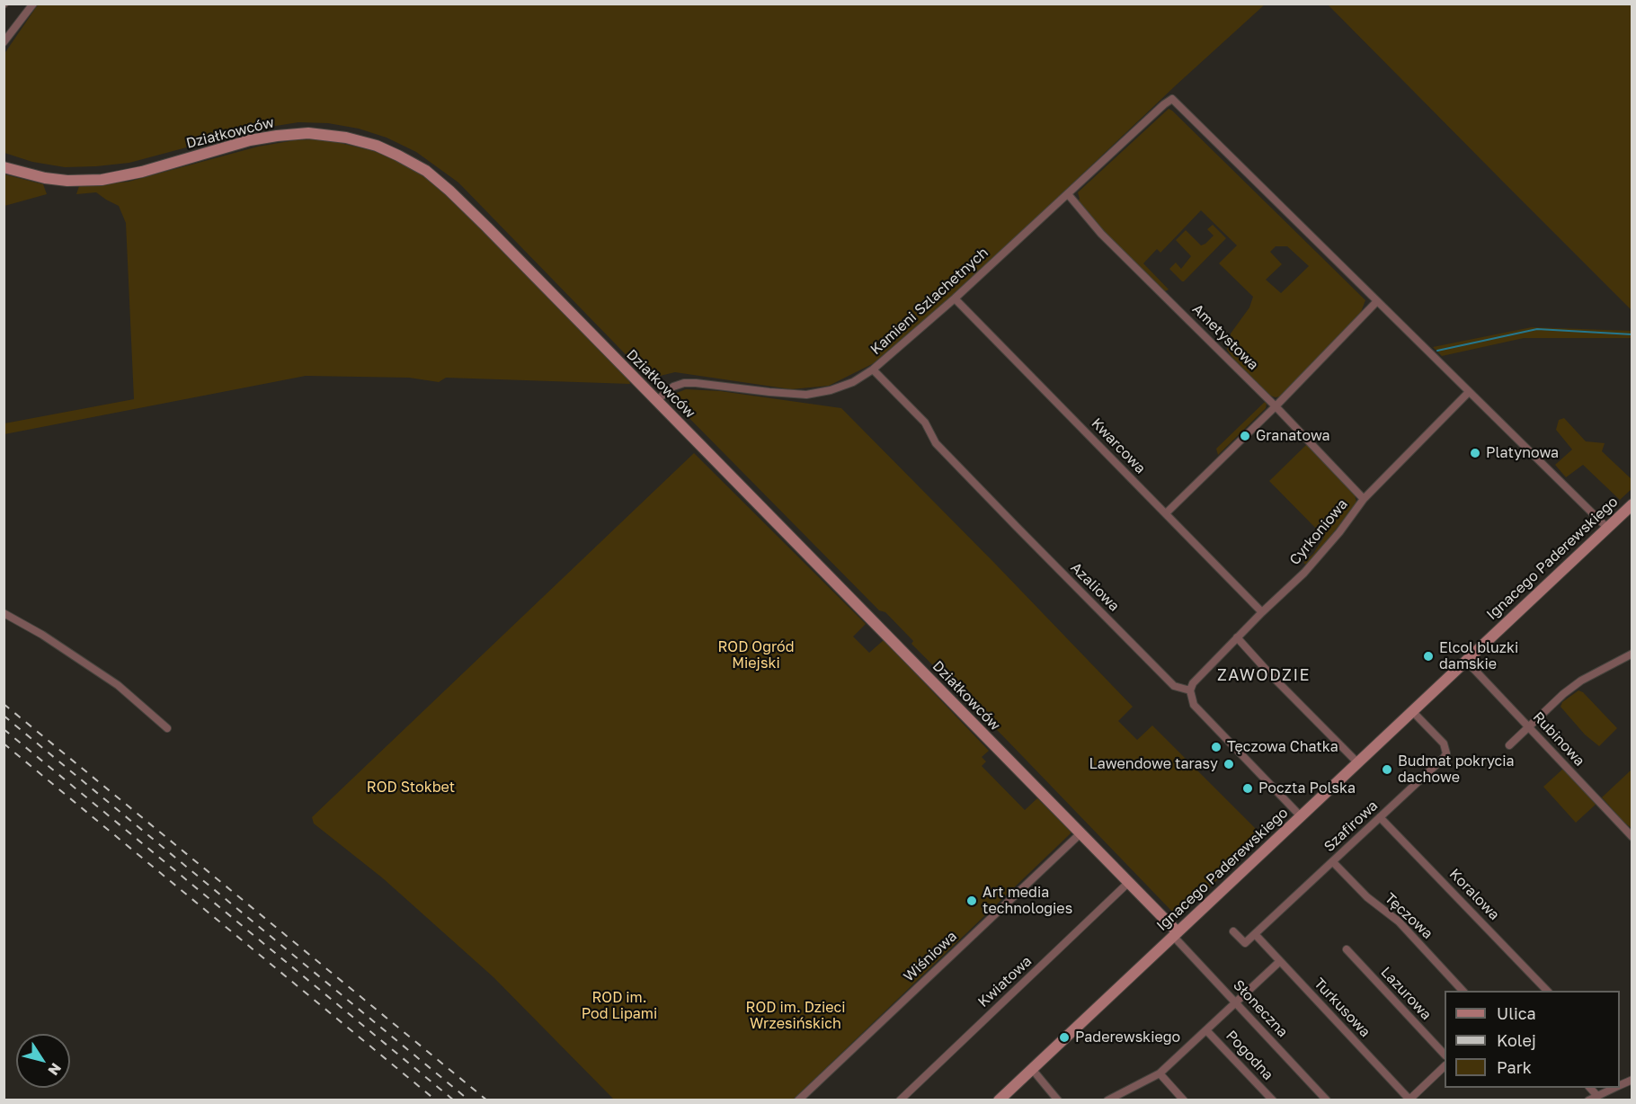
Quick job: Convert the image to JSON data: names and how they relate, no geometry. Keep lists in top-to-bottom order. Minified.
{"streets":{"street":["Działkowców","Kamieni Szlachetnych","Ametystowa","Kwarcowa","Cyrkoniowa","Ignacego Paderewskiego","Azaliowa","Rubinowa","Szafirowa","Koralowa","Tęczowa","Wiśniowa","Kwiatowa","Lazurowa","Turkusowa","Słoneczna","Pogodna"]},"crossings":[["Działkowców","Kamieni Szlachetnych"],["Działkowców","Ignacego Paderewskiego"],["Działkowców","Wiśniowa"],["Działkowców","Kwiatowa"],["Działkowców","Słoneczna"],["Kamieni Szlachetnych","Ametystowa"],["Kamieni Szlachetnych","Kwarcowa"],["Kamieni Szlachetnych","Azaliowa"],["Ametystowa","Cyrkoniowa"],["Kwarcowa","Cyrkoniowa"],["Cyrkoniowa","Azaliowa"],["Ignacego Paderewskiego","Rubinowa"],["Ignacego Paderewskiego","Szafirowa"],["Ignacego Paderewskiego","Słoneczna"],["Szafirowa","Koralowa"],["Szafirowa","Tęczowa"],["Szafirowa","Turkusowa"]],"districts":["ZAWODZIE"],"parks":["ROD Ogród Miejski","ROD Stokbet","ROD im. Pod Lipami","ROD im. Dzieci Wrzesińskich"],"places":["Granatowa","Platynowa","Elcol bluzki damskie","Tęczowa Chatka","Lawendowe tarasy","Budmat pokrycia dachowe","Poczta Polska","Art media technologies","Paderewskiego"],"legend":["Ulica","Kolej","Park"],"north":"bottom right"}
